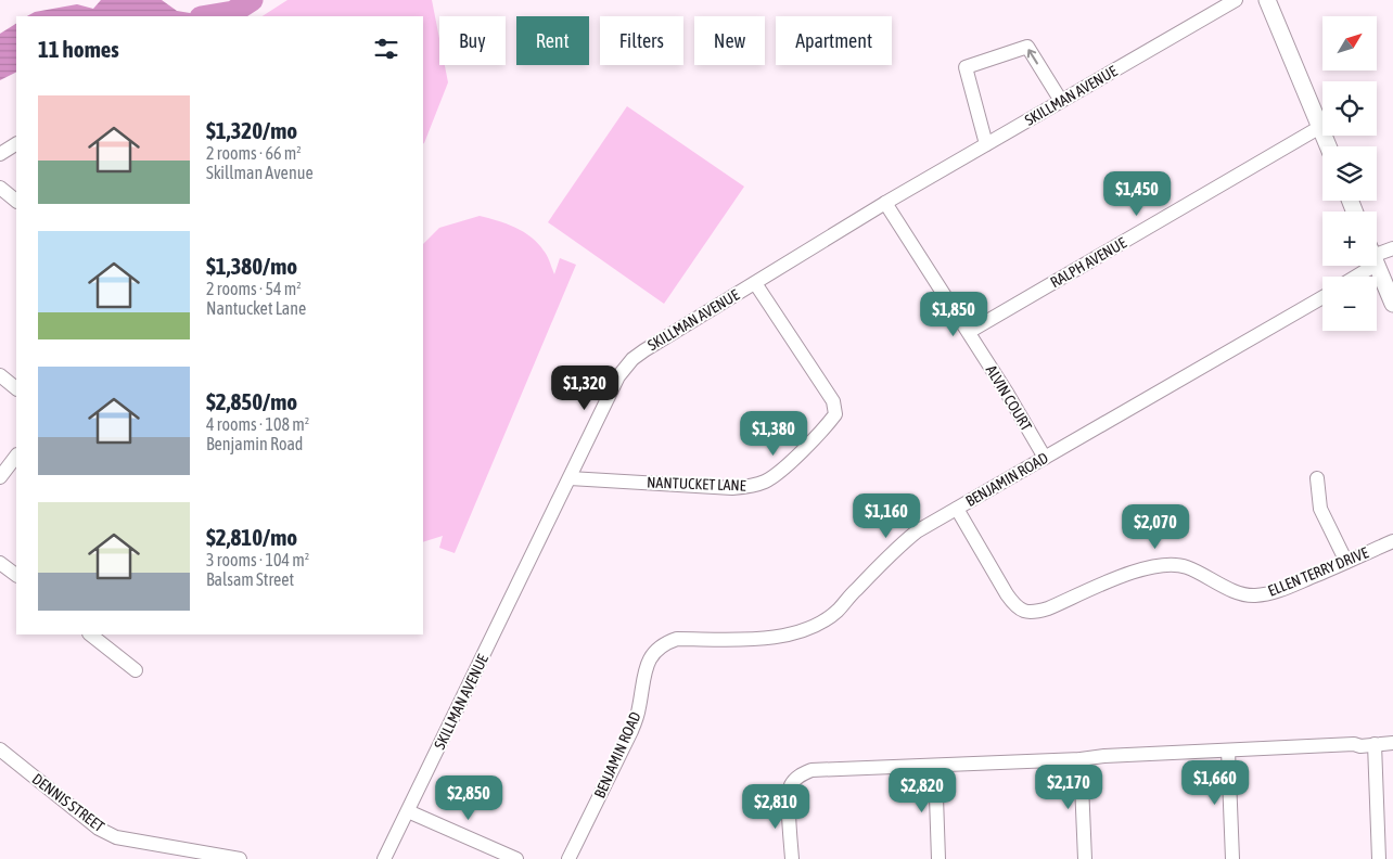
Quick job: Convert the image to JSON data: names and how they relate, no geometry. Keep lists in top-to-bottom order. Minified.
{"streets":{"street":["SKILLMAN AVENUE","RALPH AVENUE","ALVIN COURT","BENJAMIN ROAD","NANTUCKET LANE","ELLEN TERRY DRIVE","DENNIS STREET"]},"crossings":[["SKILLMAN AVENUE","ALVIN COURT"],["SKILLMAN AVENUE","NANTUCKET LANE"],["RALPH AVENUE","ALVIN COURT"],["ALVIN COURT","BENJAMIN ROAD"],["BENJAMIN ROAD","ELLEN TERRY DRIVE"]],"north":"top right","page":{"map_buttons":["+","−"],"chip":["Buy","Rent","Filters","New","Apartment"],"heading":"11 homes","list":[{"name":"$1,320/mo","note":"2 rooms · 66 m² · Skillman Avenue"},{"name":"$1,380/mo","note":"2 rooms · 54 m² · Nantucket Lane"},{"name":"$2,850/mo","note":"4 rooms · 108 m² · Benjamin Road"},{"name":"$2,810/mo","note":"3 rooms · 104 m² · Balsam Street"}],"price":["$1,450","$1,850","$1,320","$1,380","$1,160","$2,070","$1,660","$2,170","$2,820","$2,850","$2,810"]}}
